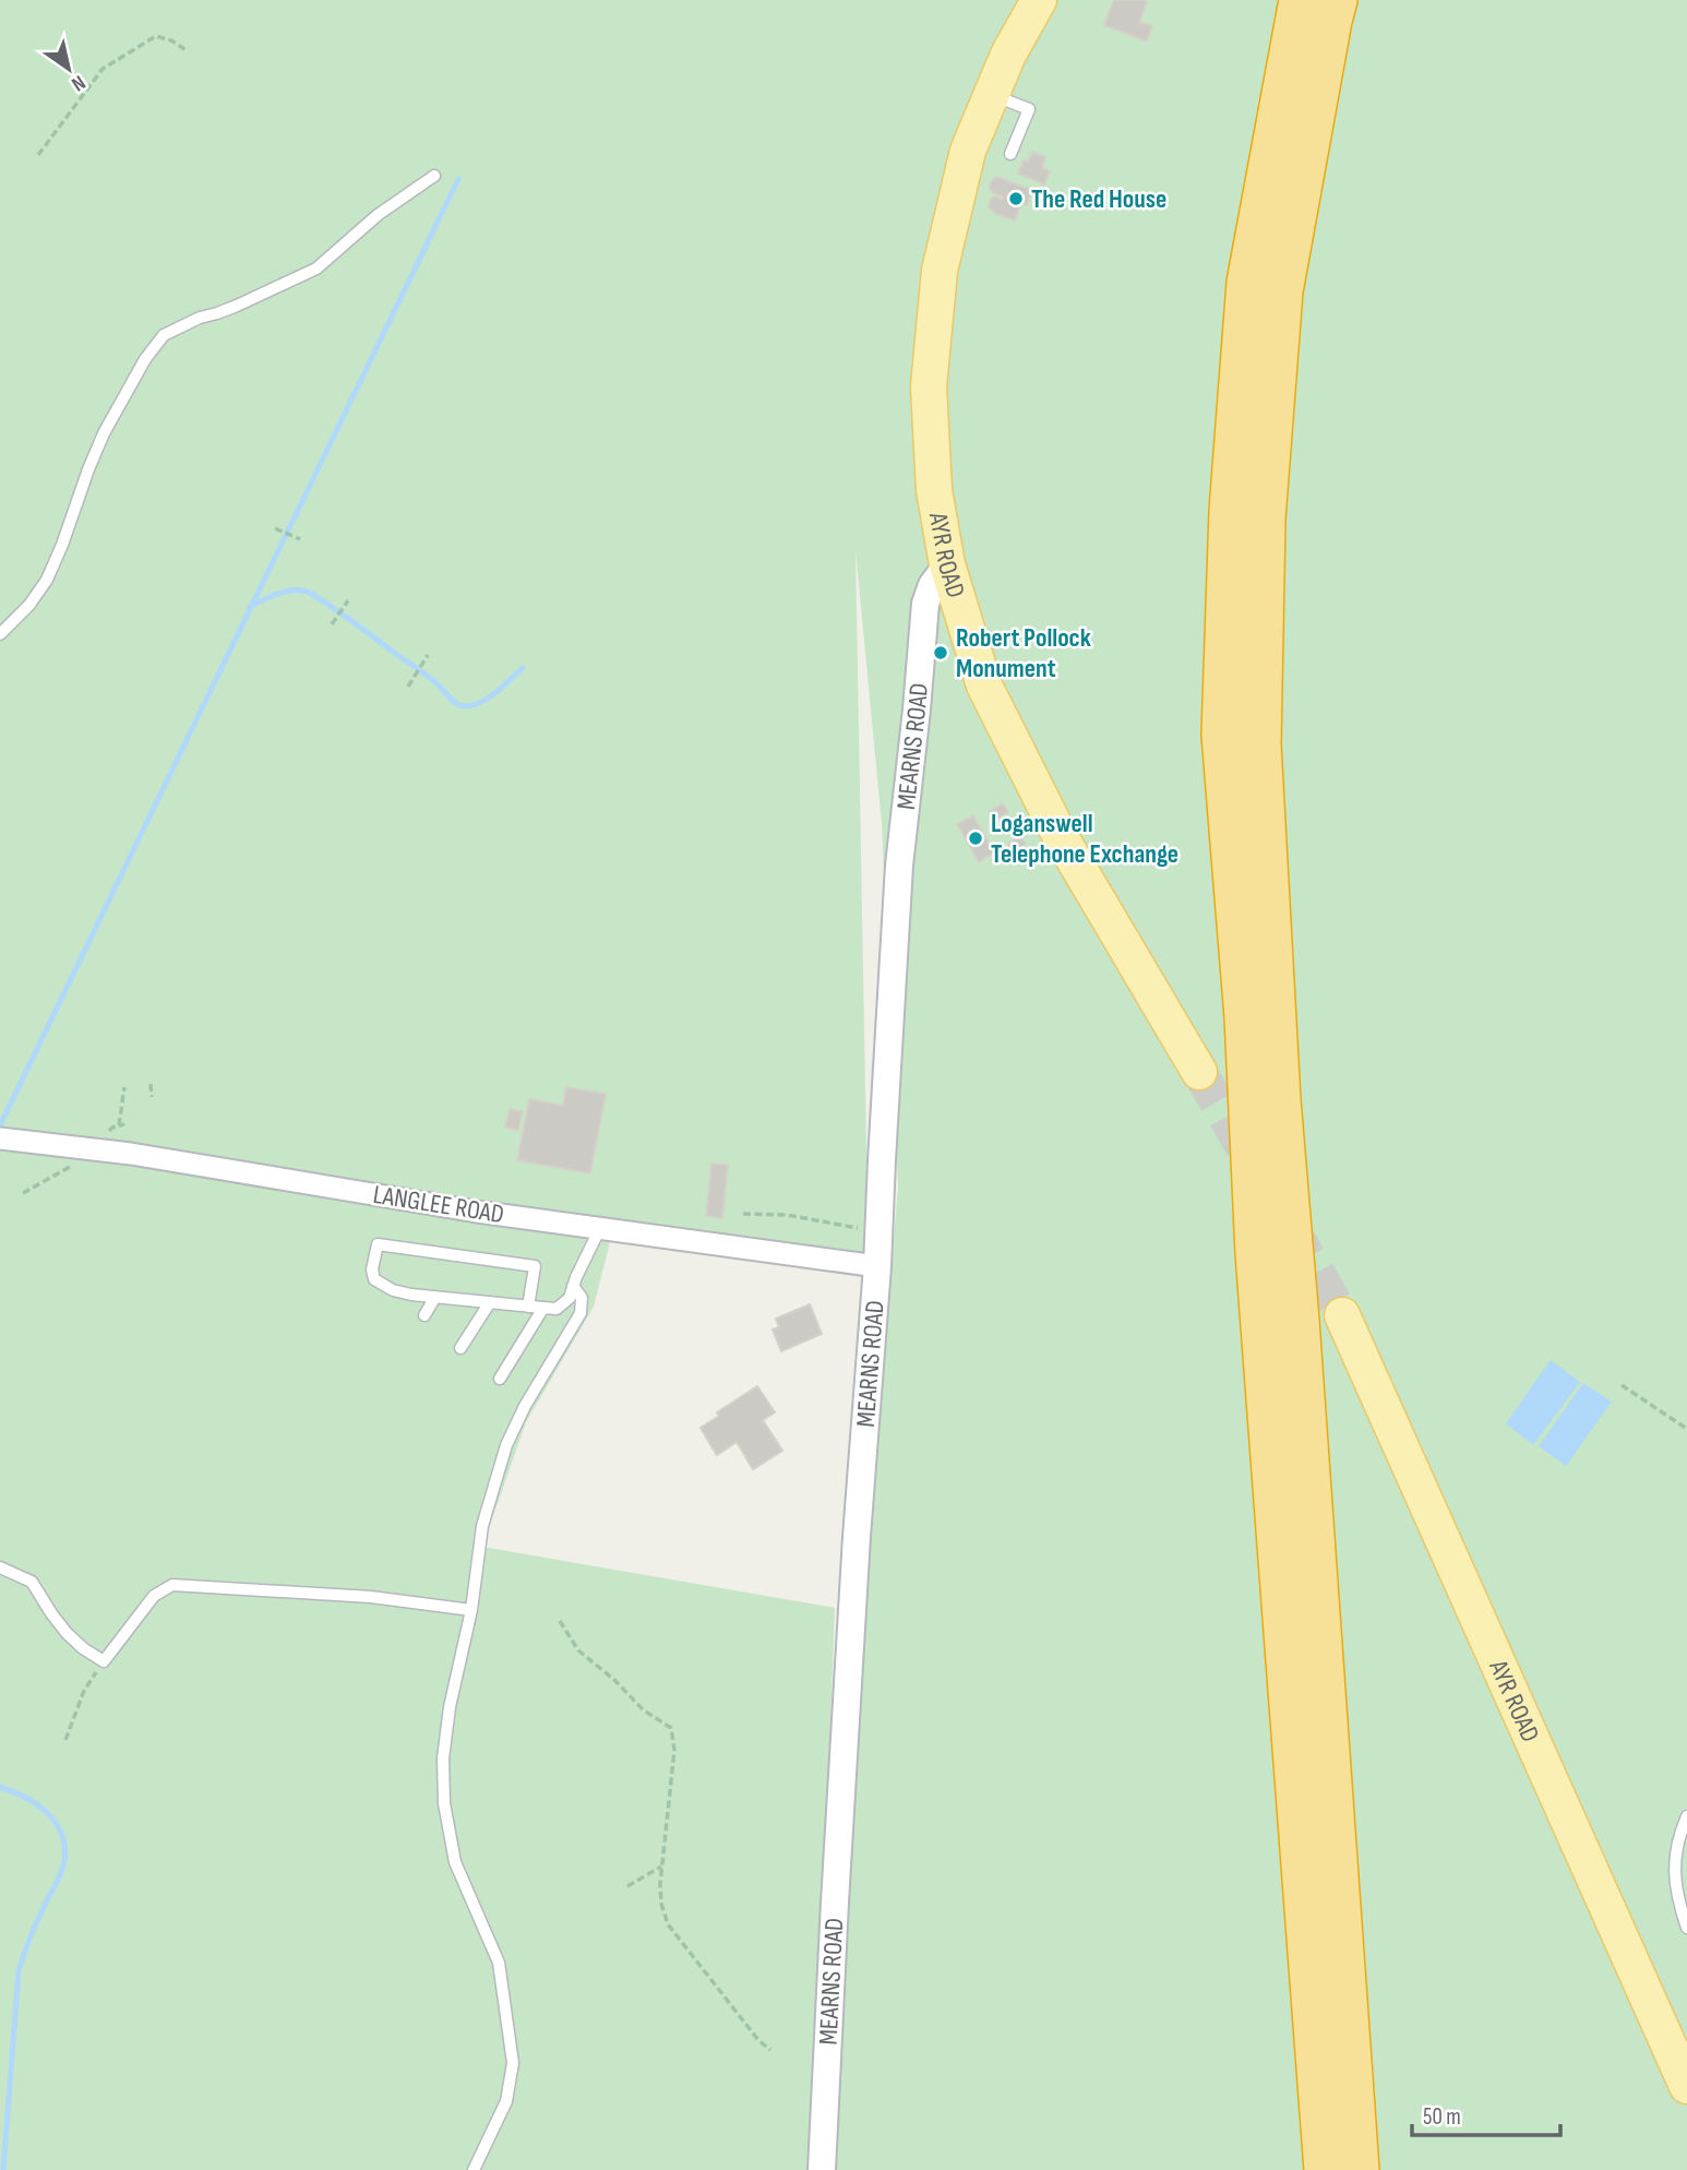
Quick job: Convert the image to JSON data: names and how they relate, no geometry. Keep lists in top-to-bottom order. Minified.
{"streets":{"main road":["AYR ROAD"],"street":["MEARNS ROAD","LANGLEE ROAD"]},"crossings":[["AYR ROAD","MEARNS ROAD"],["MEARNS ROAD","LANGLEE ROAD"]],"places":["The Red House","Robert Pollock Monument","Loganswell Telephone Exchange"],"scale_bar":"50 m","north":"bottom right"}
